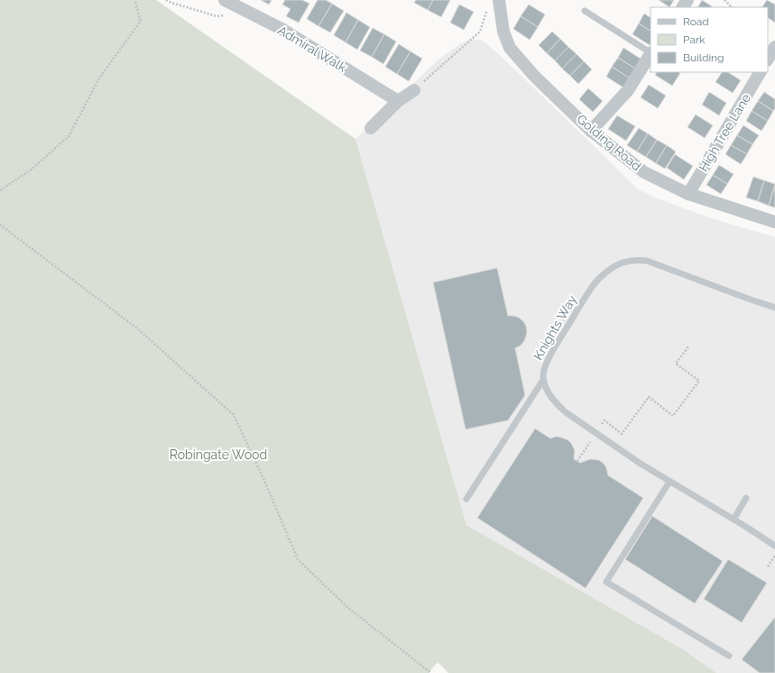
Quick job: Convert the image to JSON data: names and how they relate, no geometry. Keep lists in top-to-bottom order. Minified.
{"streets":{"street":["Admiral Walk","High Tree Lane","Golding Road"],"lane":["Knights Way"]},"crossings":[["High Tree Lane","Golding Road"]],"parks":["Robingate Wood"],"legend":["Road","Park","Building"]}
